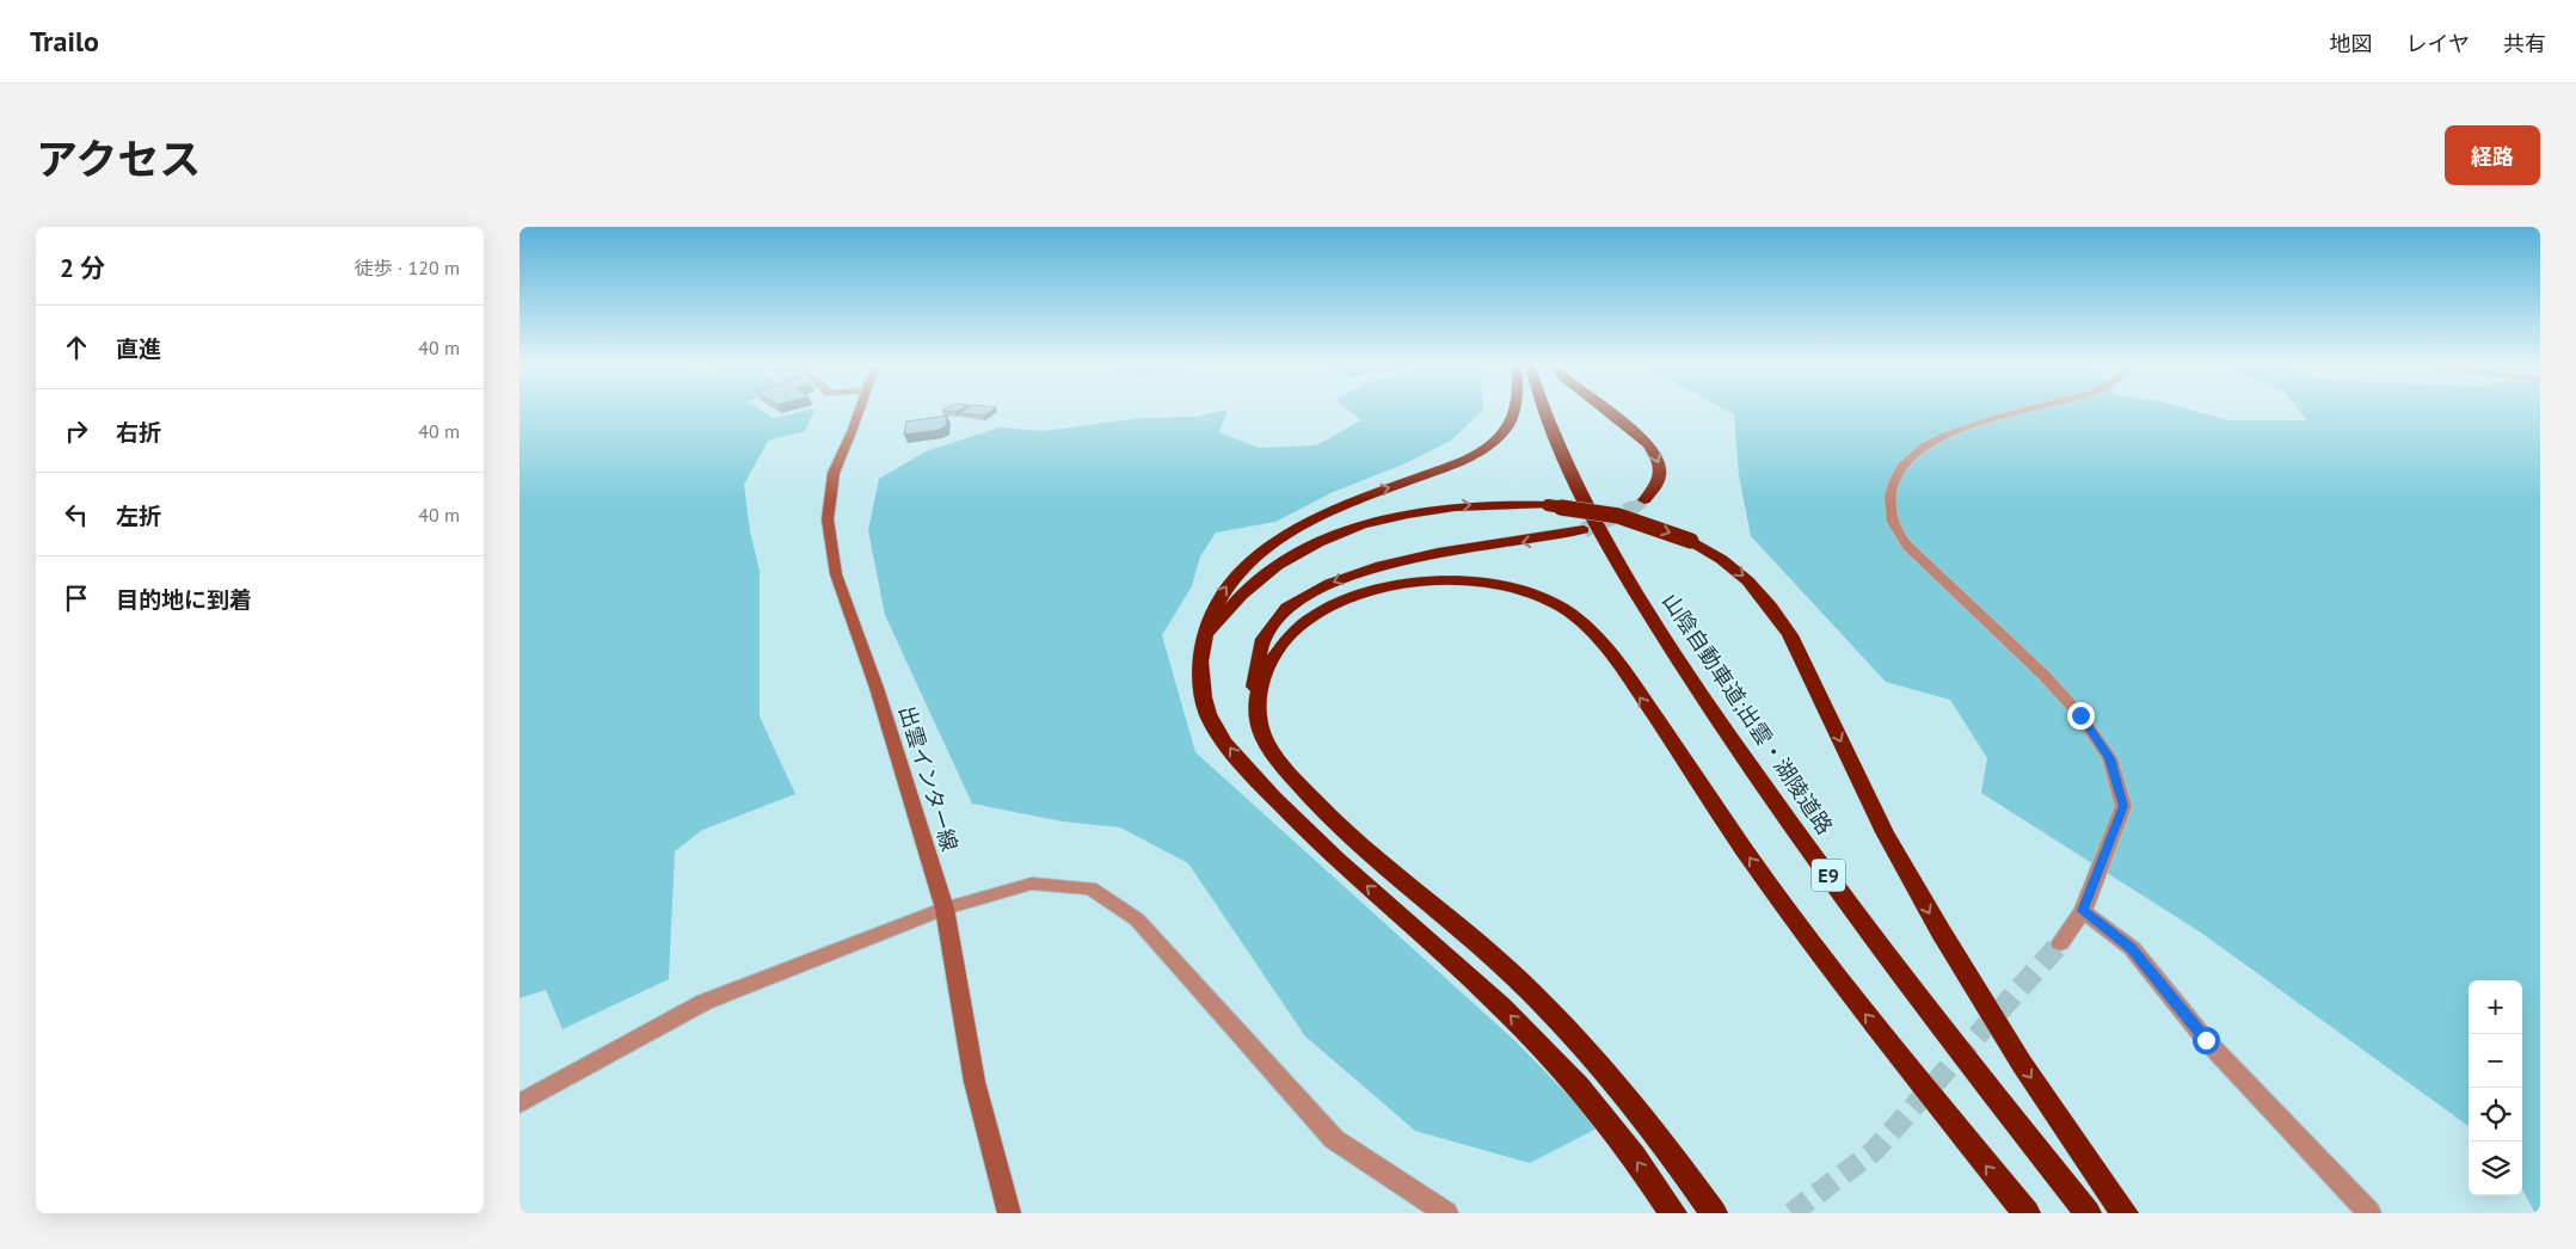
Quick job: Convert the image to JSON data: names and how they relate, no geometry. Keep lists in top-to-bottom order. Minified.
{"streets":{"highway":["山陰自動車道;出雲・湖陵道路","E9"],"main road":["出雲インター線"]},"crossings":[["山陰自動車道;出雲・湖陵道路","E9"]],"page":{"header":"Trailo","nav":["地図","レイヤ","共有"],"title":"アクセス","buttons":"経路","heading":["2 分","徒歩 · 120 m"],"list":[["直進","40 m"],["右折","40 m"],["左折","40 m"],"目的地に到着"],"map_buttons":["+","−"]}}
